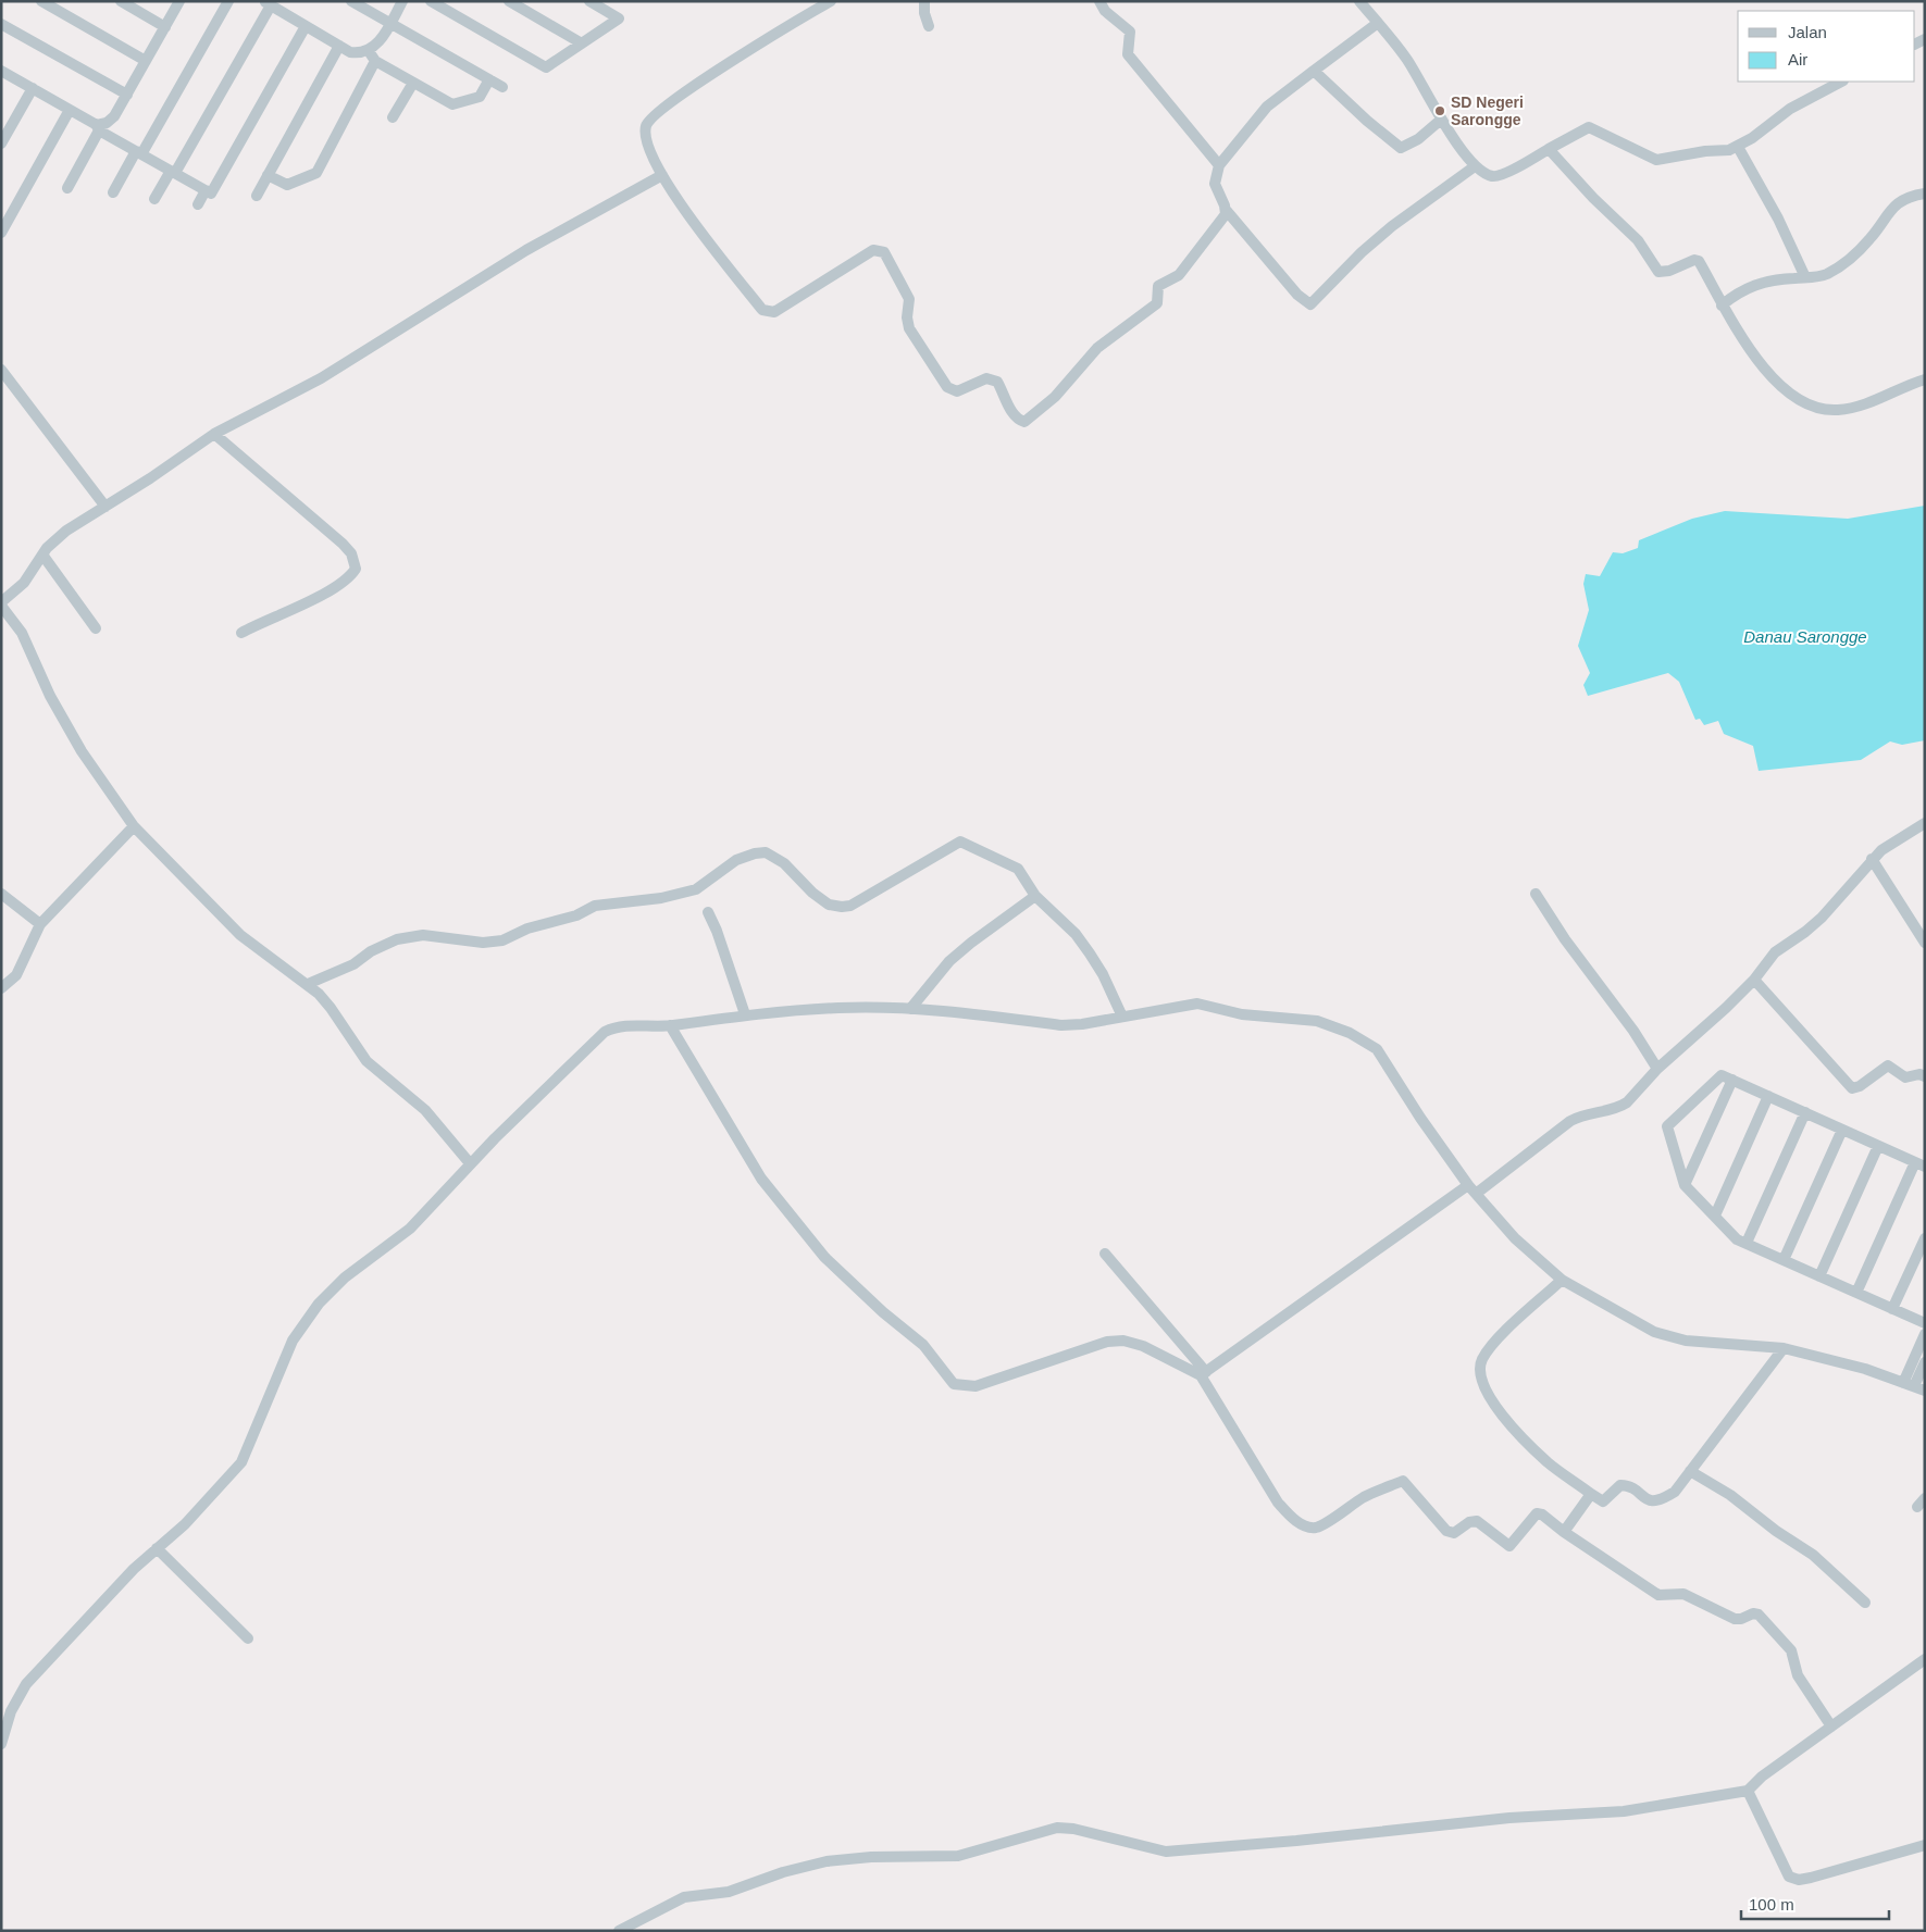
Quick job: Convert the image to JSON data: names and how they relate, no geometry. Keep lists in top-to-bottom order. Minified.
{"water":["Danau Sarongge"],"places":["SD Negeri Sarongge"],"legend":["Jalan","Air"],"scale_bar":"100 m"}
